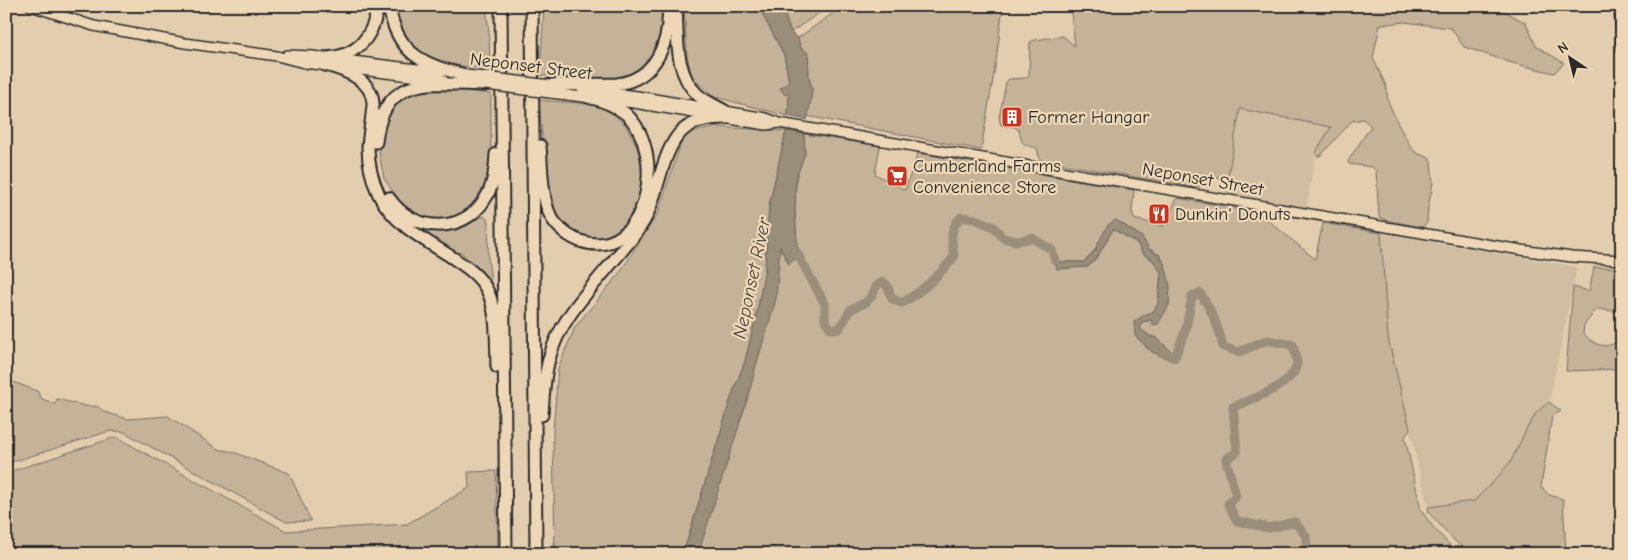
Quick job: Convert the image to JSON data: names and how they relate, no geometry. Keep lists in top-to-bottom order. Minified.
{"streets":{"main road":["Neponset Street"]},"water":["Neponset River"],"places":{"building":["Former Hangar"],"supermarket":["Cumberland Farms Convenience Store"],"restaurant":["Dunkin' Donuts"]},"north":"top left"}
